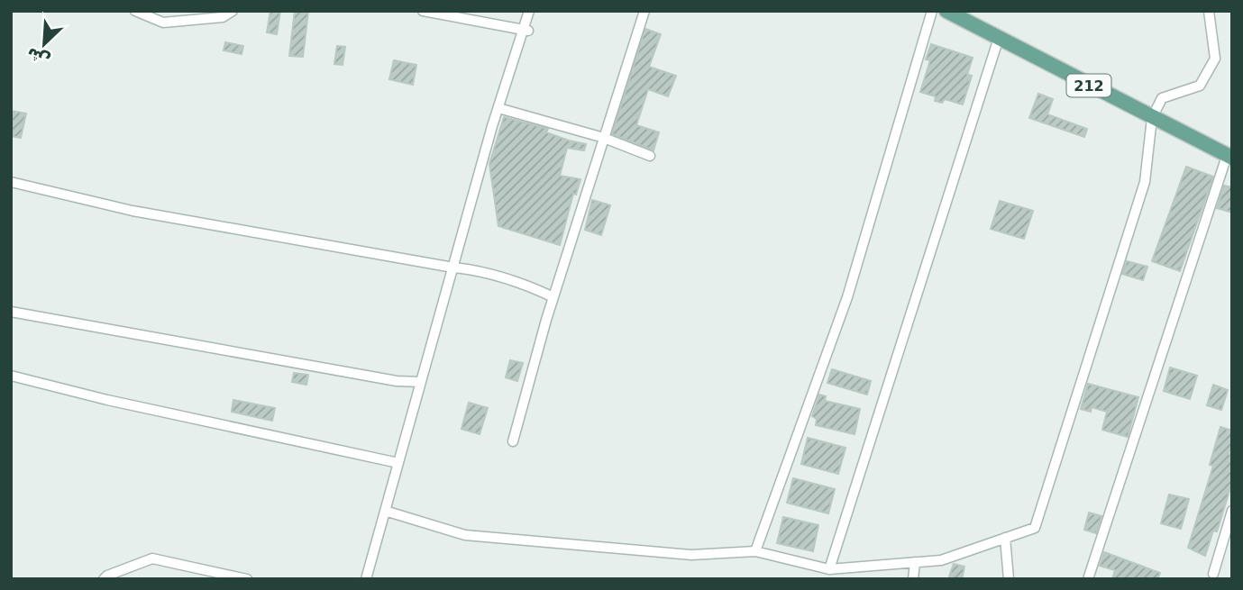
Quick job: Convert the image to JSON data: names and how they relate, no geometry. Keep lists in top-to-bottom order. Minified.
{"streets":{"main road":["212"]},"north":"bottom left"}
